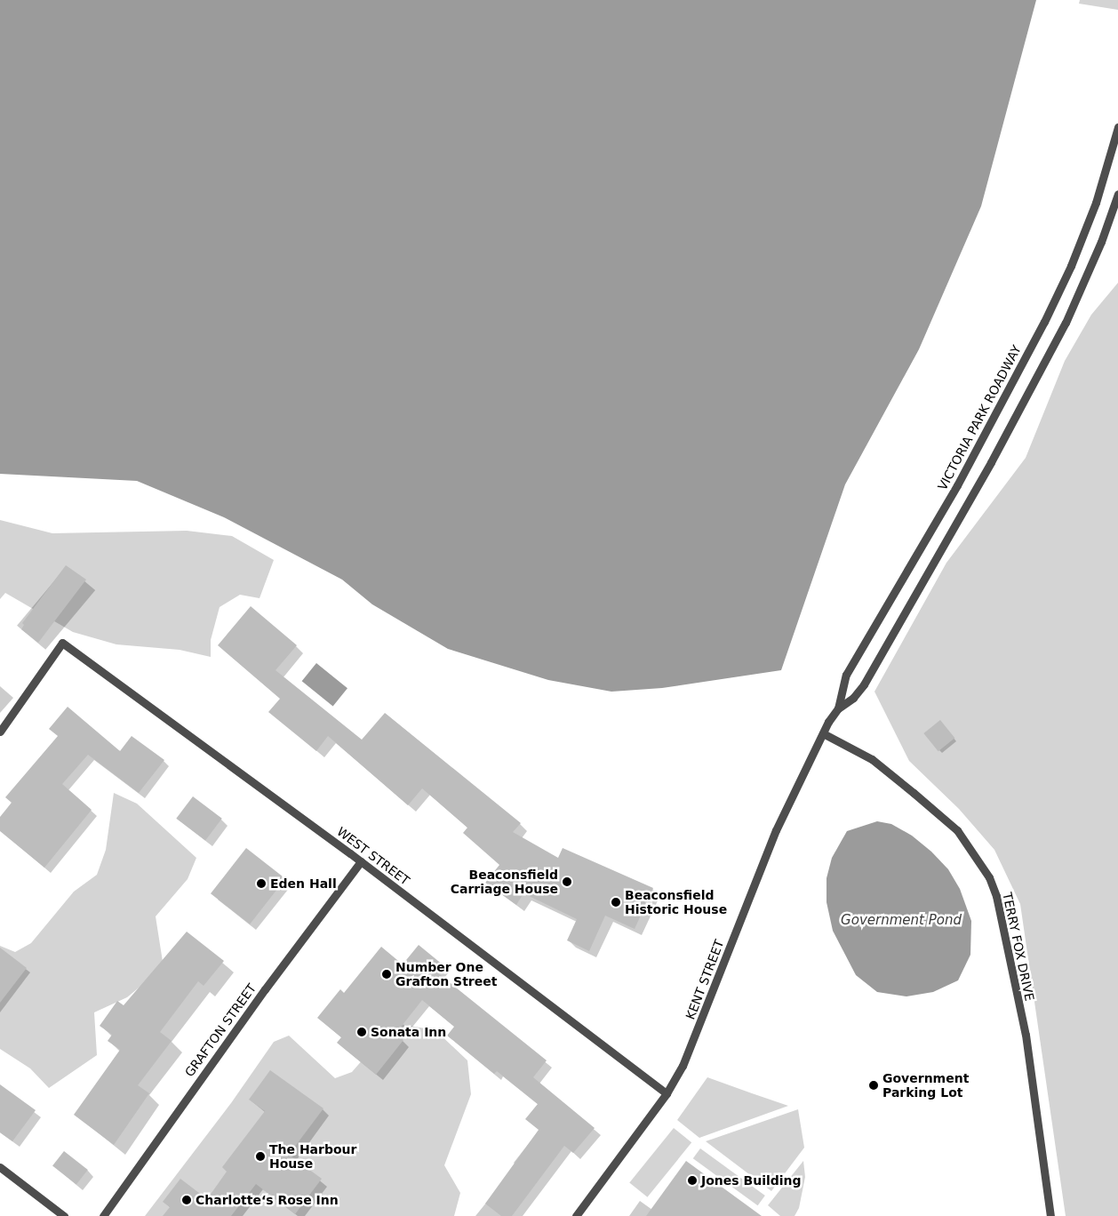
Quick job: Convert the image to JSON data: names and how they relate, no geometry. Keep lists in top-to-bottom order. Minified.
{"streets":{"street":["VICTORIA PARK ROADWAY","WEST STREET","TERRY FOX DRIVE","KENT STREET","GRAFTON STREET"]},"crossings":[["VICTORIA PARK ROADWAY","TERRY FOX DRIVE"],["VICTORIA PARK ROADWAY","KENT STREET"],["WEST STREET","KENT STREET"],["WEST STREET","GRAFTON STREET"],["TERRY FOX DRIVE","KENT STREET"]],"water":["Government Pond"],"places":["Beaconsfield Carriage House","Eden Hall","Beaconsfield Historic House","Number One Grafton Street","Sonata Inn","Government Parking Lot","The Harbour House","Jones Building","Charlotte‘s Rose Inn"]}
